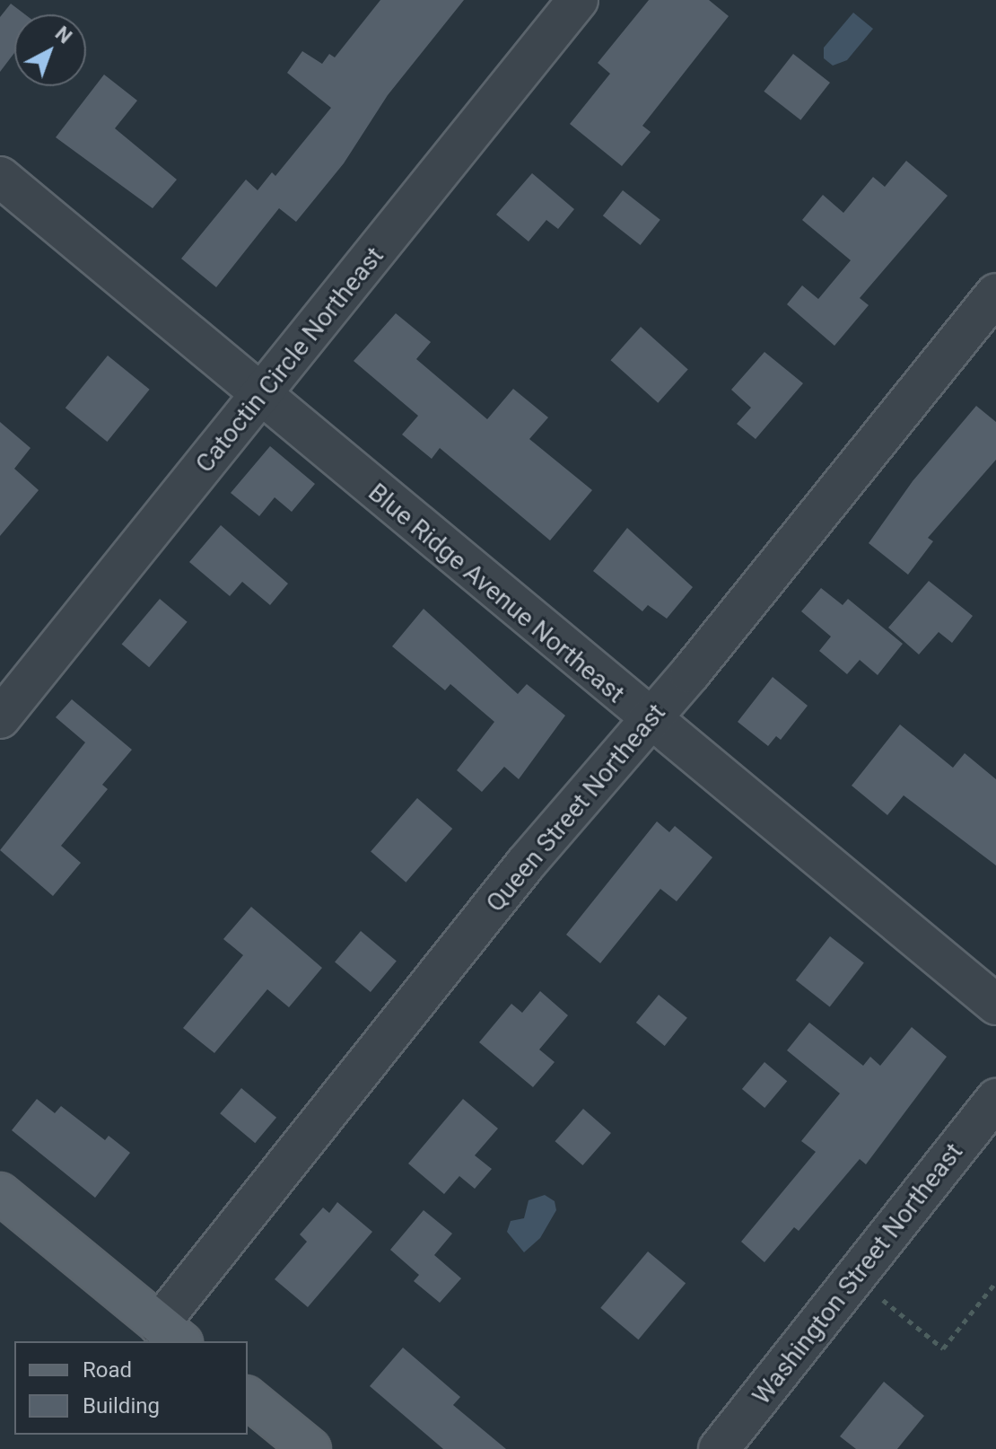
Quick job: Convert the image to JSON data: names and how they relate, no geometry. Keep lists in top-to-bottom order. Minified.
{"streets":{"street":["Catoctin Circle Northeast","Blue Ridge Avenue Northeast","Queen Street Northeast","Washington Street Northeast"]},"crossings":[["Catoctin Circle Northeast","Blue Ridge Avenue Northeast"],["Blue Ridge Avenue Northeast","Queen Street Northeast"]],"legend":["Road","Building"],"north":"top right"}
